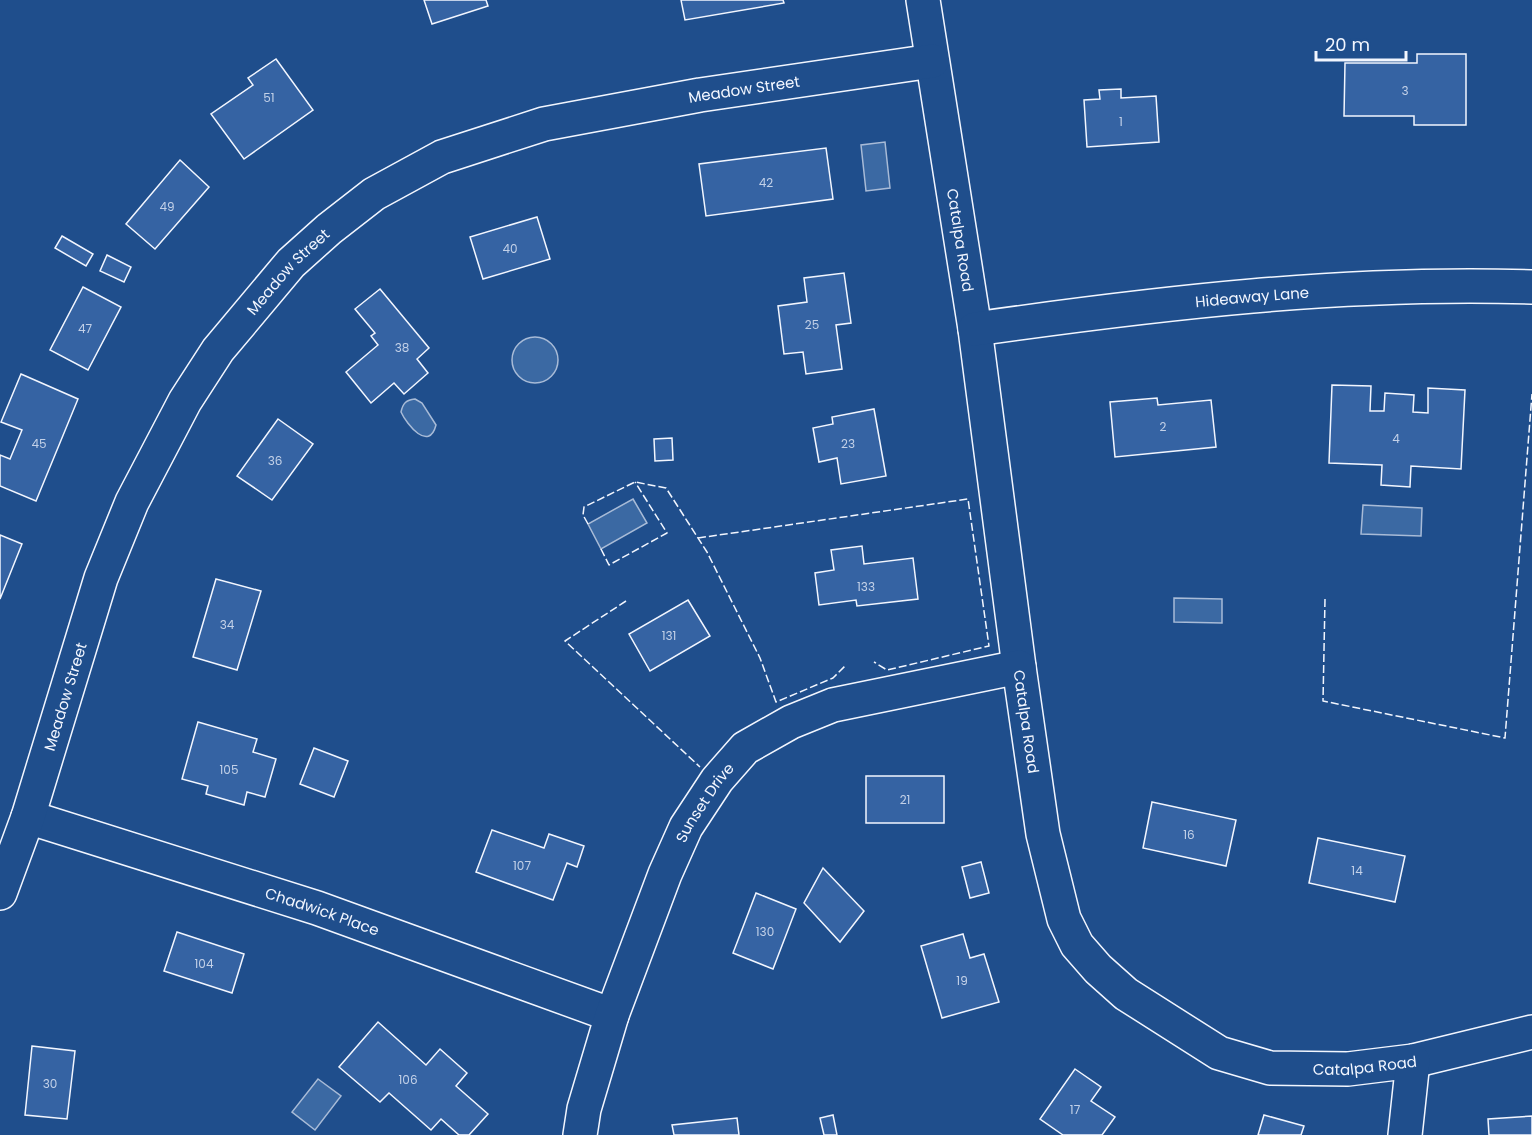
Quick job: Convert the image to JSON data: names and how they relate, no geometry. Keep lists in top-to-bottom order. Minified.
{"streets":{"street":["Meadow Street","Catalpa Road","Hideaway Lane","Sunset Drive","Chadwick Place"]},"crossings":[["Meadow Street","Catalpa Road"],["Meadow Street","Chadwick Place"],["Catalpa Road","Hideaway Lane"],["Catalpa Road","Sunset Drive"],["Sunset Drive","Chadwick Place"]],"house_numbers":["3","51","1","42","49","40","25","47","38","2","4","45","23","36","133","34","131","105","21","16","107","14","130","104","19","106","30","17"],"scale_bar":"20 m"}
